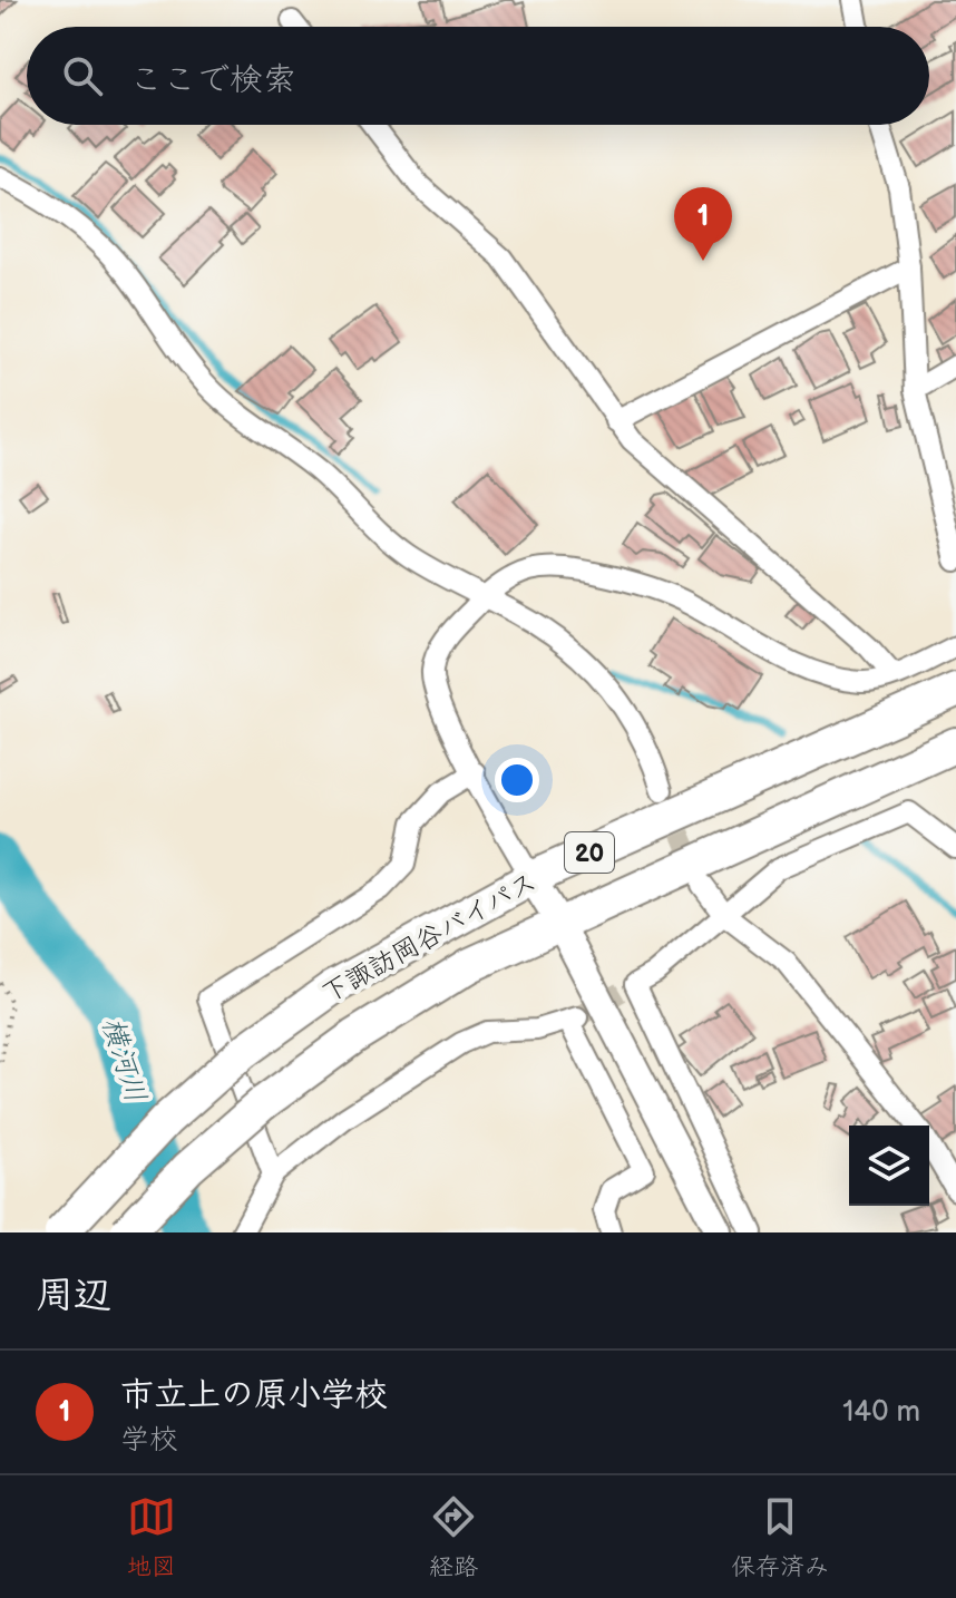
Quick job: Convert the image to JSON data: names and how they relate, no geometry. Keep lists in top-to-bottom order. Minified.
{"streets":{"highway":["20","下諏訪岡谷バイパス"]},"water":["横河川"],"page":{"search":"ここで検索","pins":"1","heading":"周辺","list":[{"mark":"1","name":"市立上の原小学校","note":"学校","value":"140 m"}],"nav":["地図","経路","保存済み"]}}
